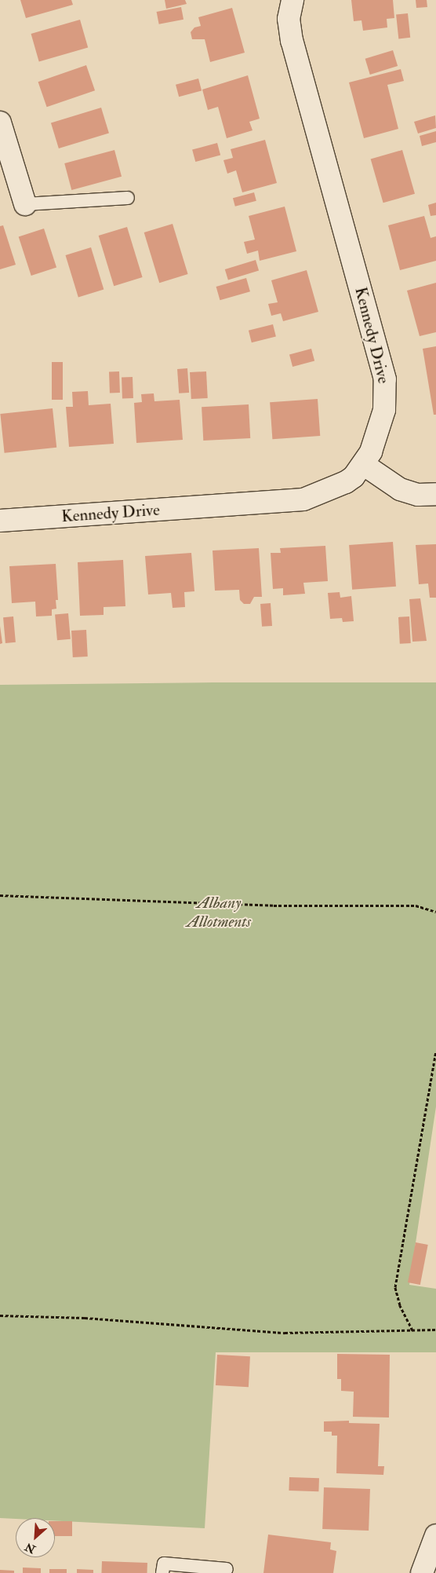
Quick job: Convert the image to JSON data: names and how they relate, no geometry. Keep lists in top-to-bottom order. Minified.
{"streets":{"street":["Kennedy Drive"]},"parks":["Albany Allotments"],"north":"bottom left"}
